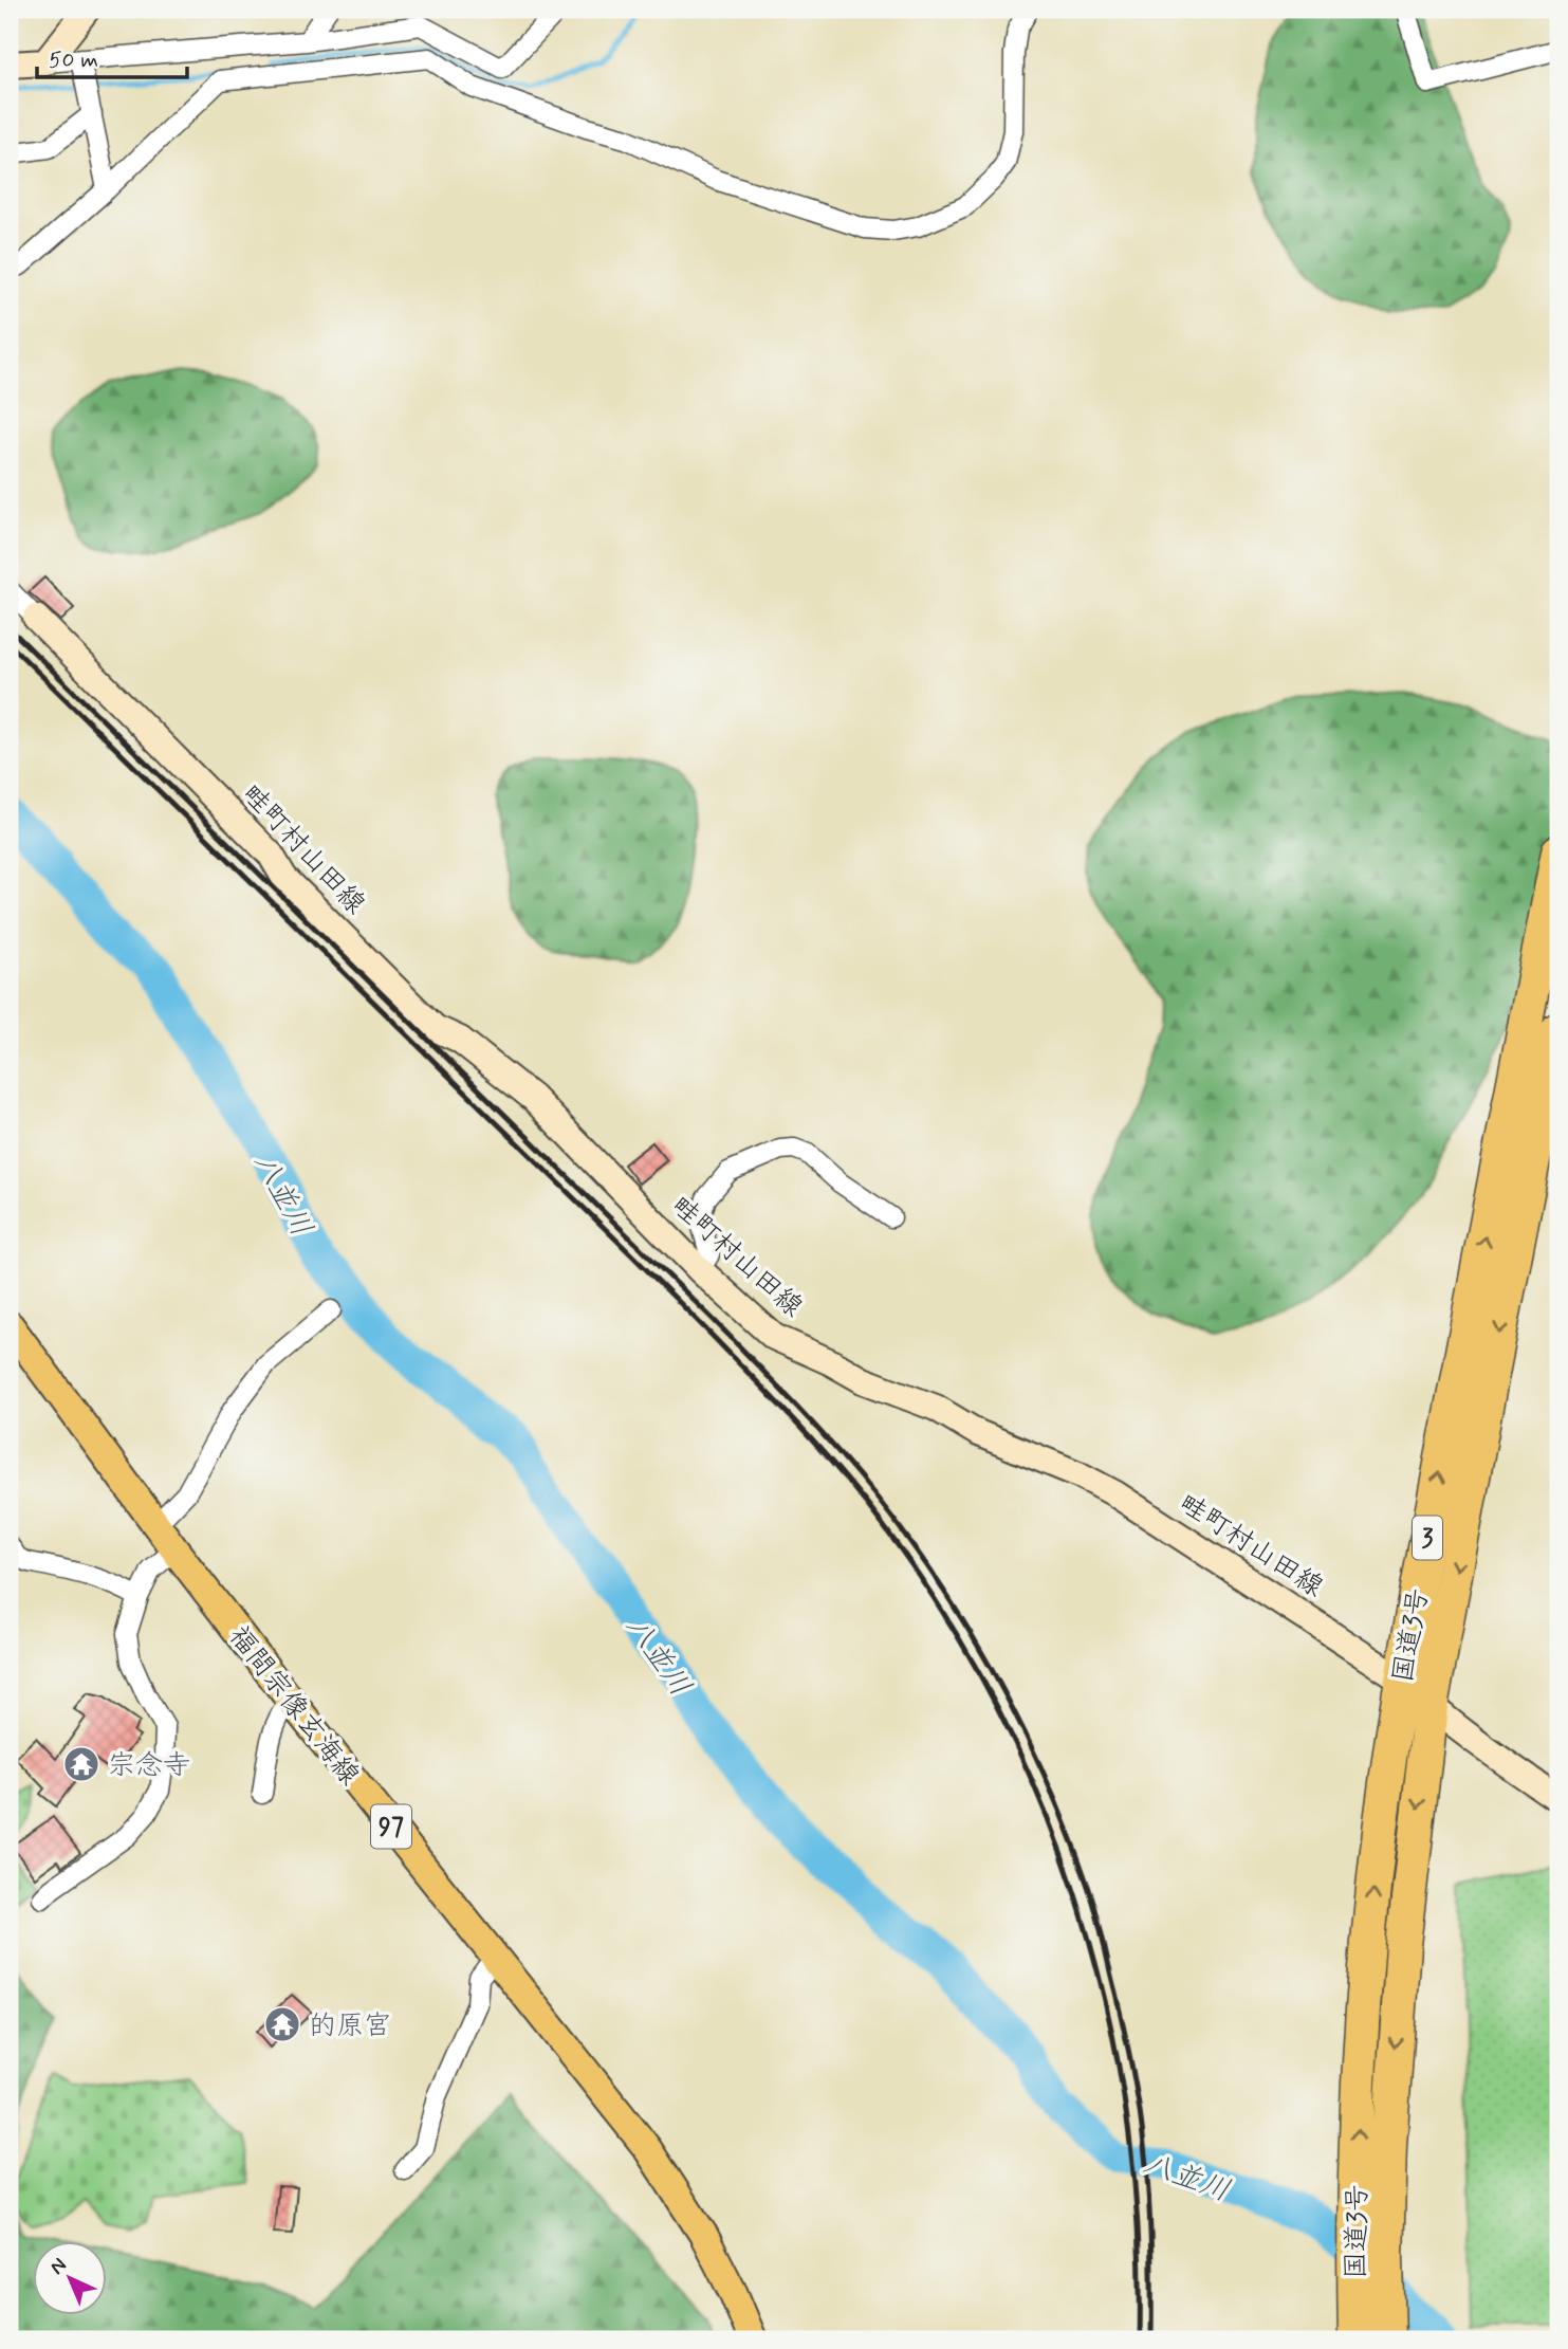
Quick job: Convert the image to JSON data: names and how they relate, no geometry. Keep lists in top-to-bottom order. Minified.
{"streets":{"highway":["3","国道3号"],"main road":["畦町村山田線","福間宗像玄海線","97"]},"crossings":[["畦町村山田線","国道3号"]],"water":["八並川"],"places":{"temple":["宗念寺","的原宮"]},"scale_bar":"50 m","north":"top left"}
